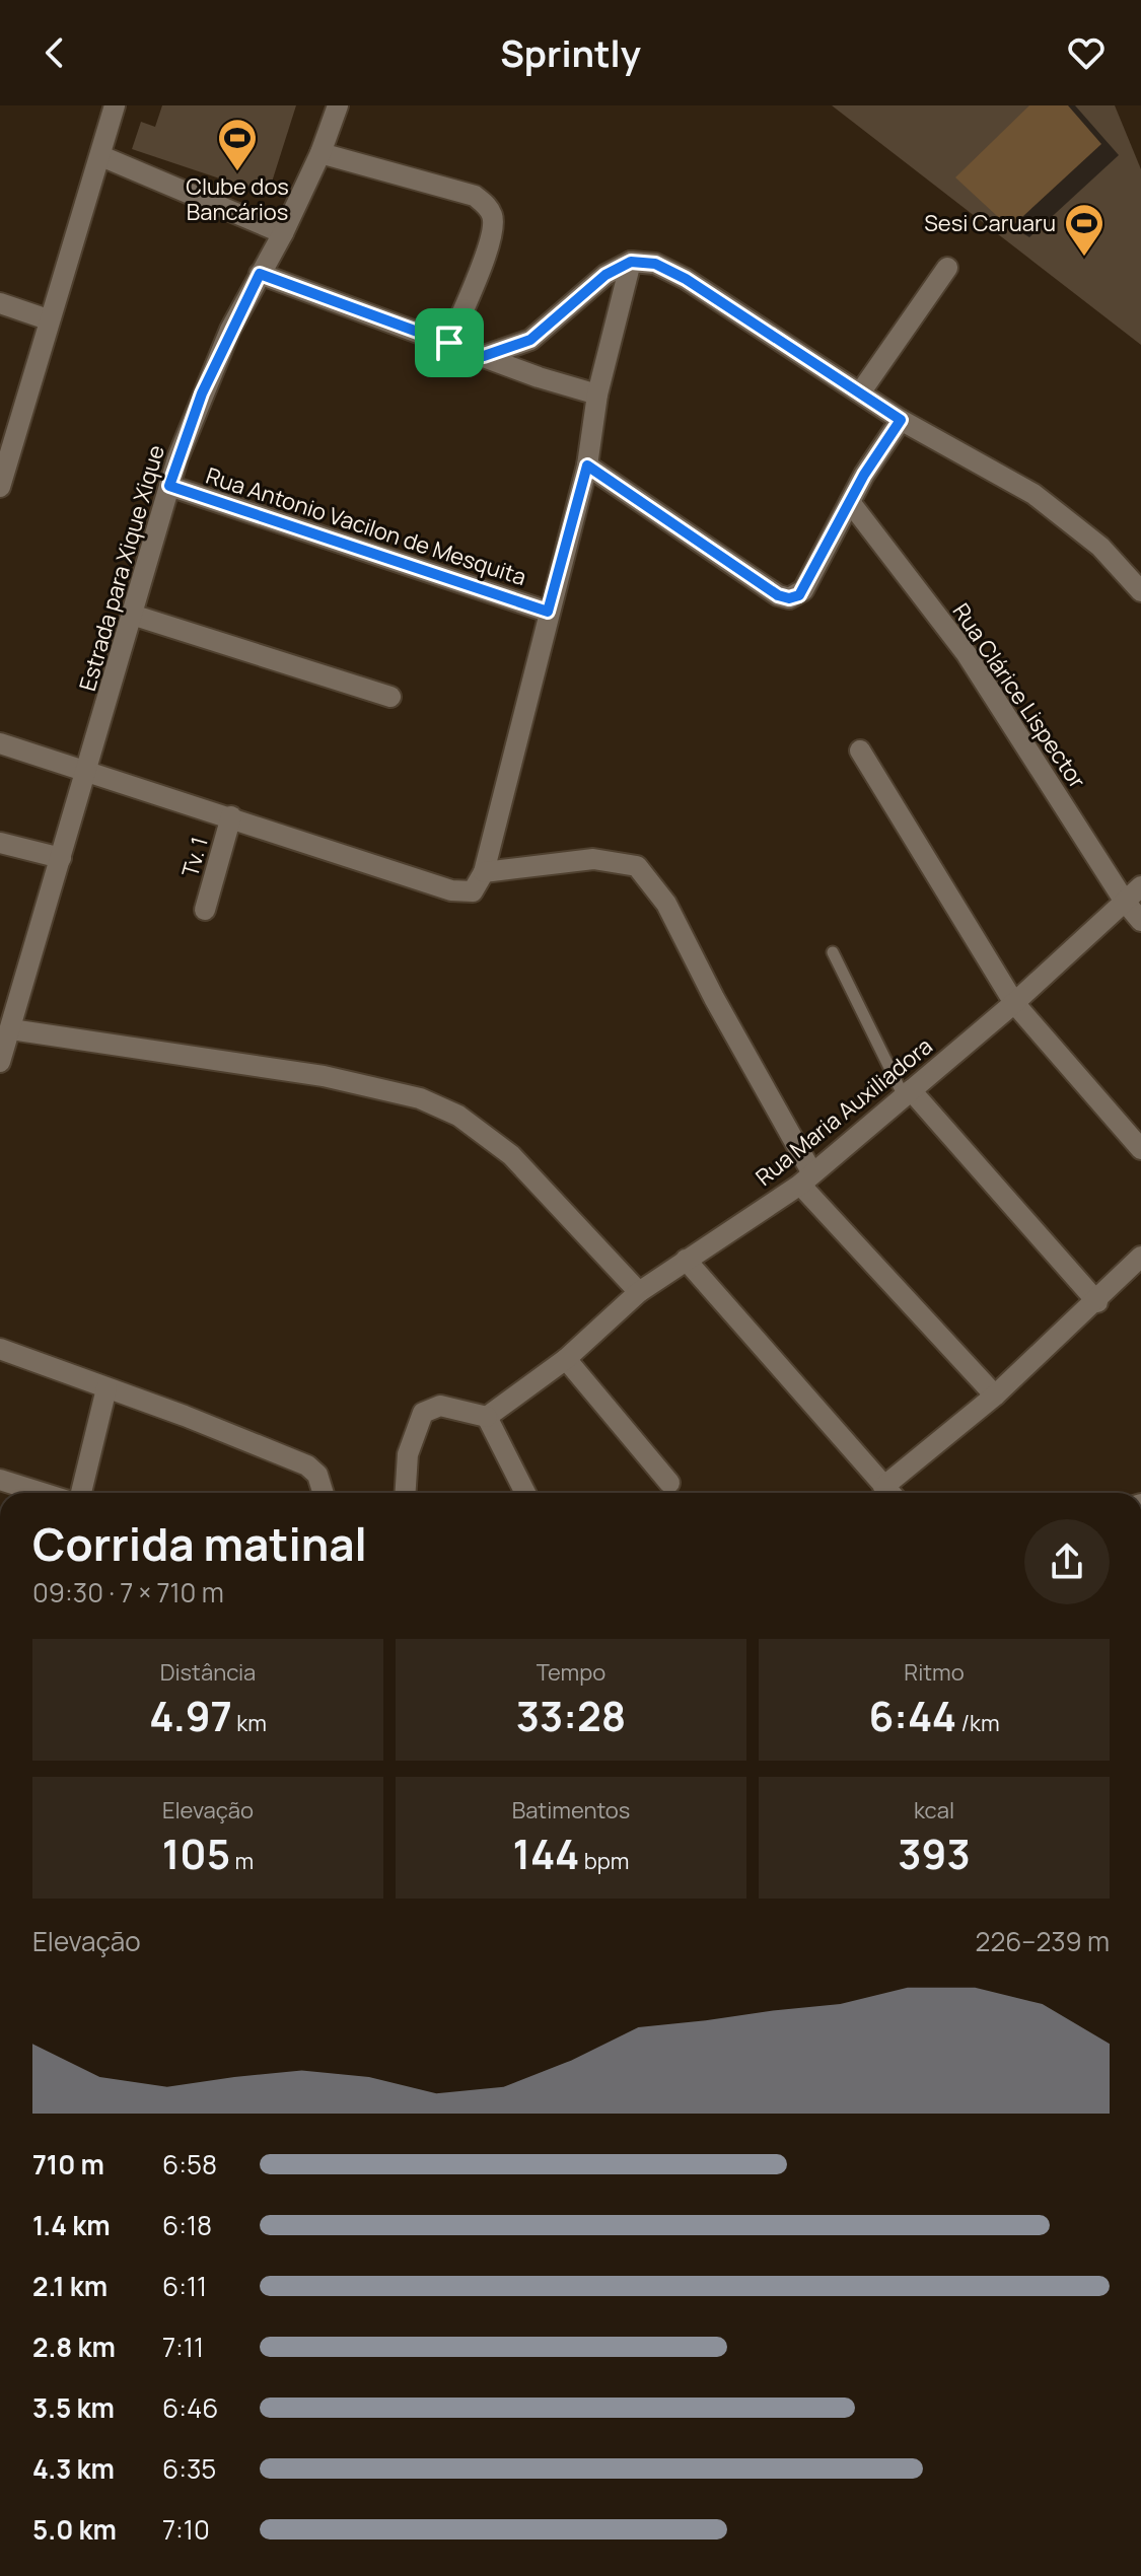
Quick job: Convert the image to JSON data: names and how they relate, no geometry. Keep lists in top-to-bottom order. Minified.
{"streets":{"street":["Rua Antonio Vacilon de Mesquita","Estrada para Xique Xique","Rua Clárice Lispector","Tv. 1","Rua Maria Auxiliadora"]},"crossings":[["Rua Antonio Vacilon de Mesquita","Estrada para Xique Xique"],["Rua Clárice Lispector","Rua Maria Auxiliadora"]],"places":{"sports":["Clube dos Bancários","Sesi Caruaru"]},"page":{"header":"Sprintly","heading":["Corrida matinal","09:30 · 7 × 710 m"],"stats":[["Distância","4.97 km"],["Tempo","33:28"],["Ritmo","6:44 /km"],["Elevação","105 m"],["Batimentos","144 bpm"],["kcal","393"]],"chart":["Elevação","226–239 m"],"list":[{"name":"710 m","note":"6:58"},{"name":"1.4 km","note":"6:18"},{"name":"2.1 km","note":"6:11"},{"name":"2.8 km","note":"7:11"},{"name":"3.5 km","note":"6:46"},{"name":"4.3 km","note":"6:35"},{"name":"5.0 km","note":"7:10"}]}}
